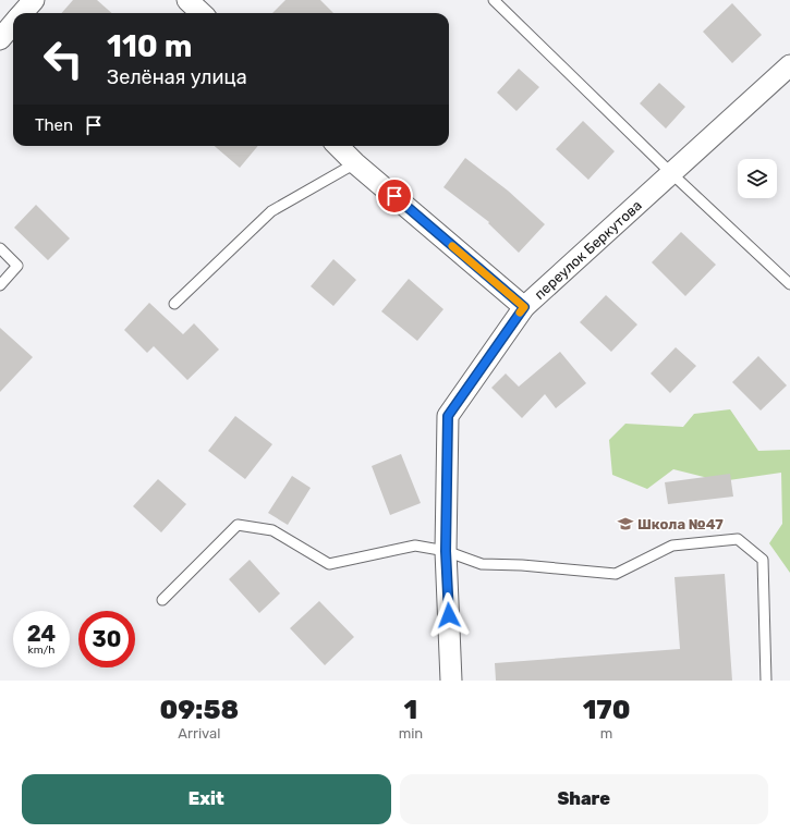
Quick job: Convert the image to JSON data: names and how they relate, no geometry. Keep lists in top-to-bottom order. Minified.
{"streets":{"street":["переулок Беркутова"]},"places":{"school or university":["Школа №47"]},"page":{"turn":["110 m","Зелёная улица"],"then":"Then","speed":"24 km/h","limit":"30","eta":["09:58","Arrival","1","min","170","m"],"buttons":["Exit","Share"]}}
